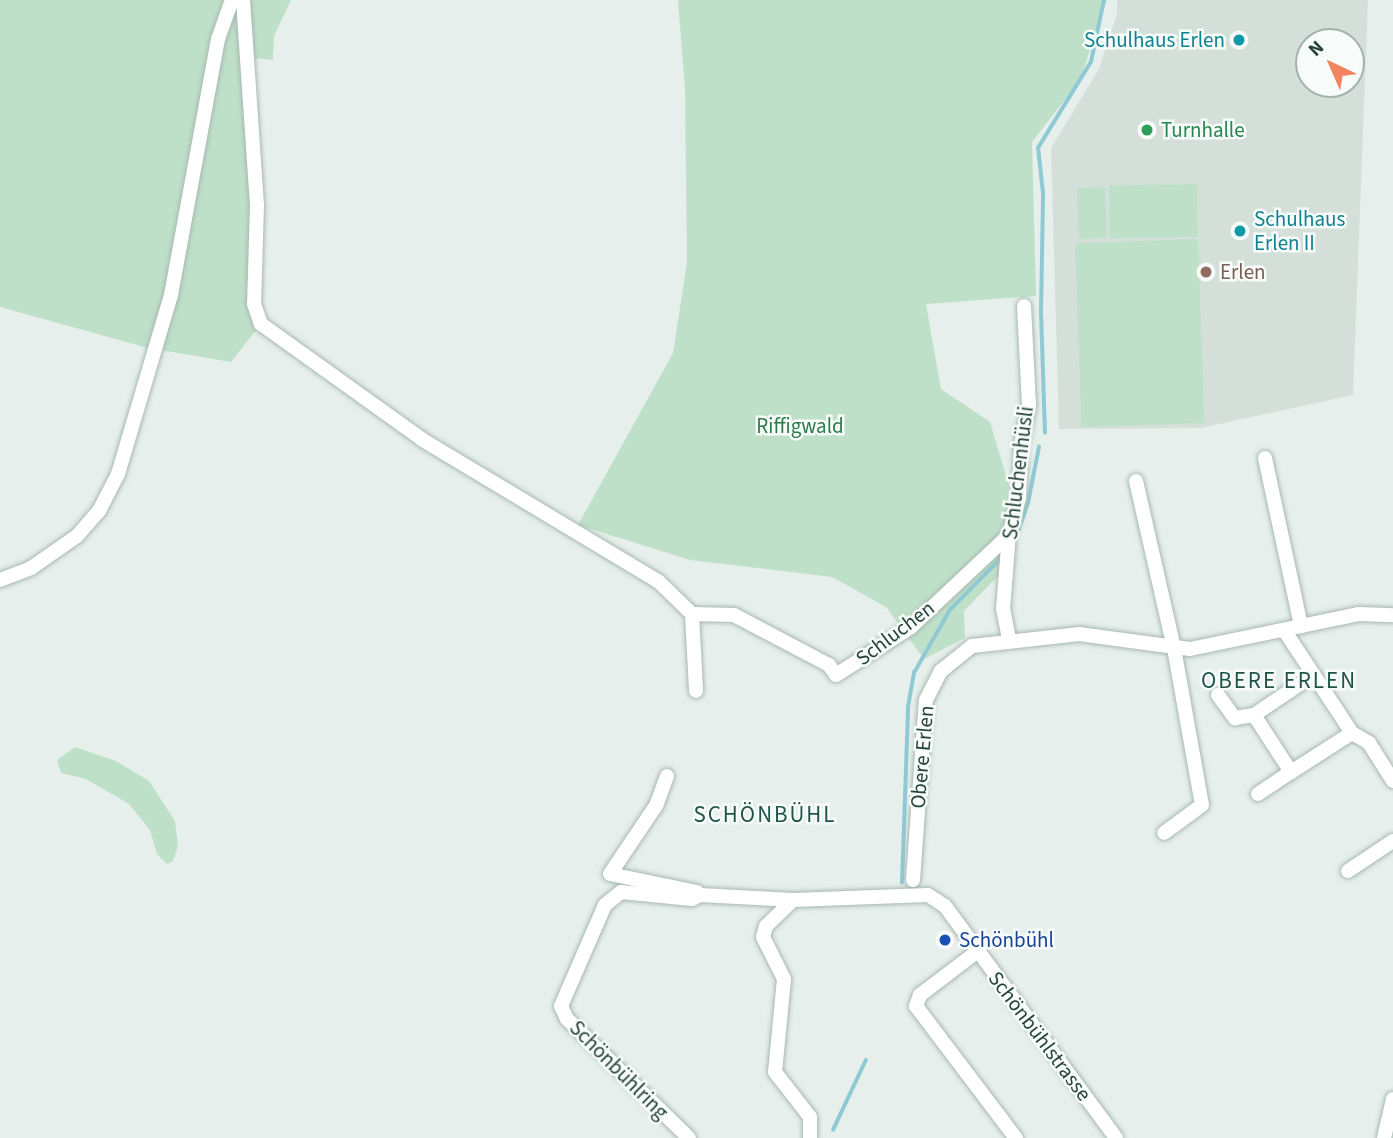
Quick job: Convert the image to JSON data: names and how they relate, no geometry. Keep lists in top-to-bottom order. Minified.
{"streets":{"street":["Schluchenhüsli","Schluchen","Obere Erlen","Schönbühlstrasse","Schönbühlring"]},"crossings":[["Schluchenhüsli","Schluchen"],["Schluchenhüsli","Obere Erlen"],["Schönbühlstrasse","Schönbühlring"]],"districts":["OBERE ERLEN","SCHÖNBÜHL"],"parks":["Riffigwald"],"places":["Schulhaus Erlen","Turnhalle","Schulhaus Erlen II","Erlen","Schönbühl"],"north":"top left"}
